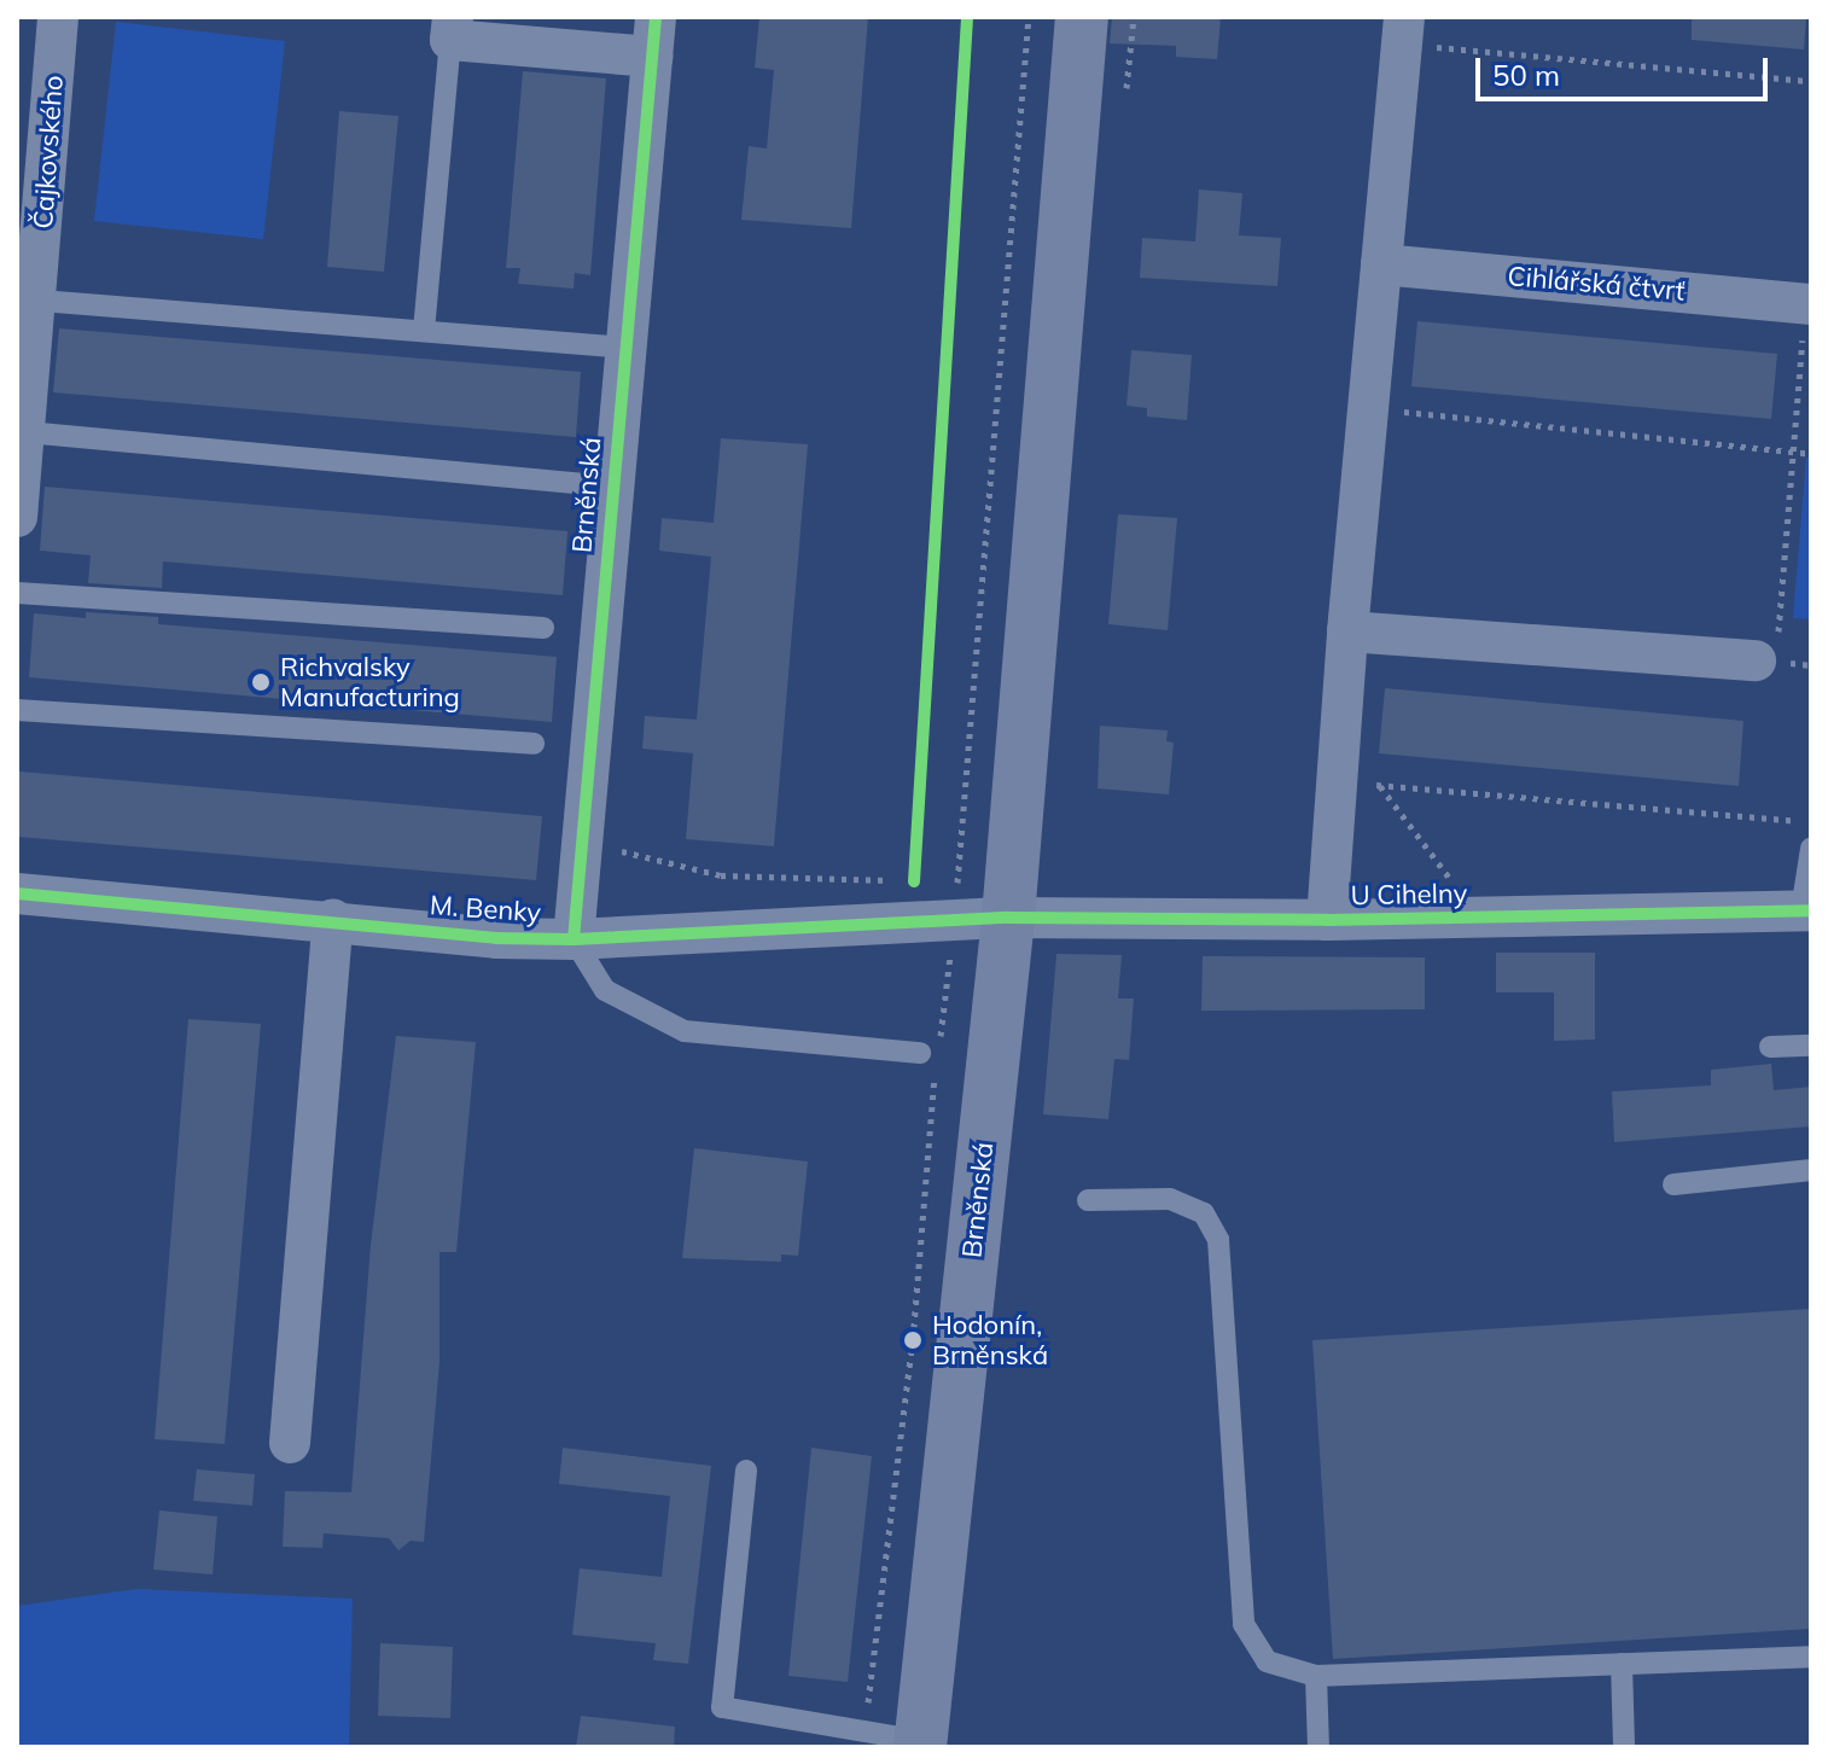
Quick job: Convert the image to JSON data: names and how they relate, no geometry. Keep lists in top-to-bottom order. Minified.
{"streets":{"main road":["Brněnská"],"street":["Čajkovského","Cihlářská čtvrť","U Cihelny","M. Benky"]},"crossings":[["Brněnská","U Cihelny"],["Brněnská","M. Benky"],["U Cihelny","M. Benky"]],"places":["Richvalsky Manufacturing","Hodonín, Brněnská"],"scale_bar":"50 m"}
